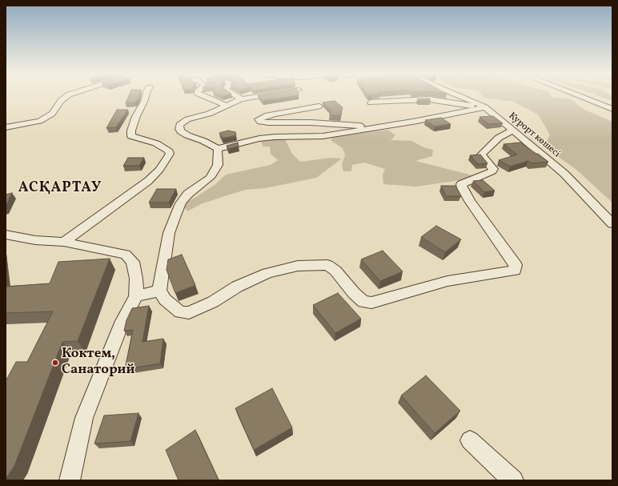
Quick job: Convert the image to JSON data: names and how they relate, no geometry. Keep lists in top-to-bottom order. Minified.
{"streets":{"street":["Курорт көшесі"]},"districts":["АСҚАРТАУ"],"places":["Коктем, Санаторий"]}
